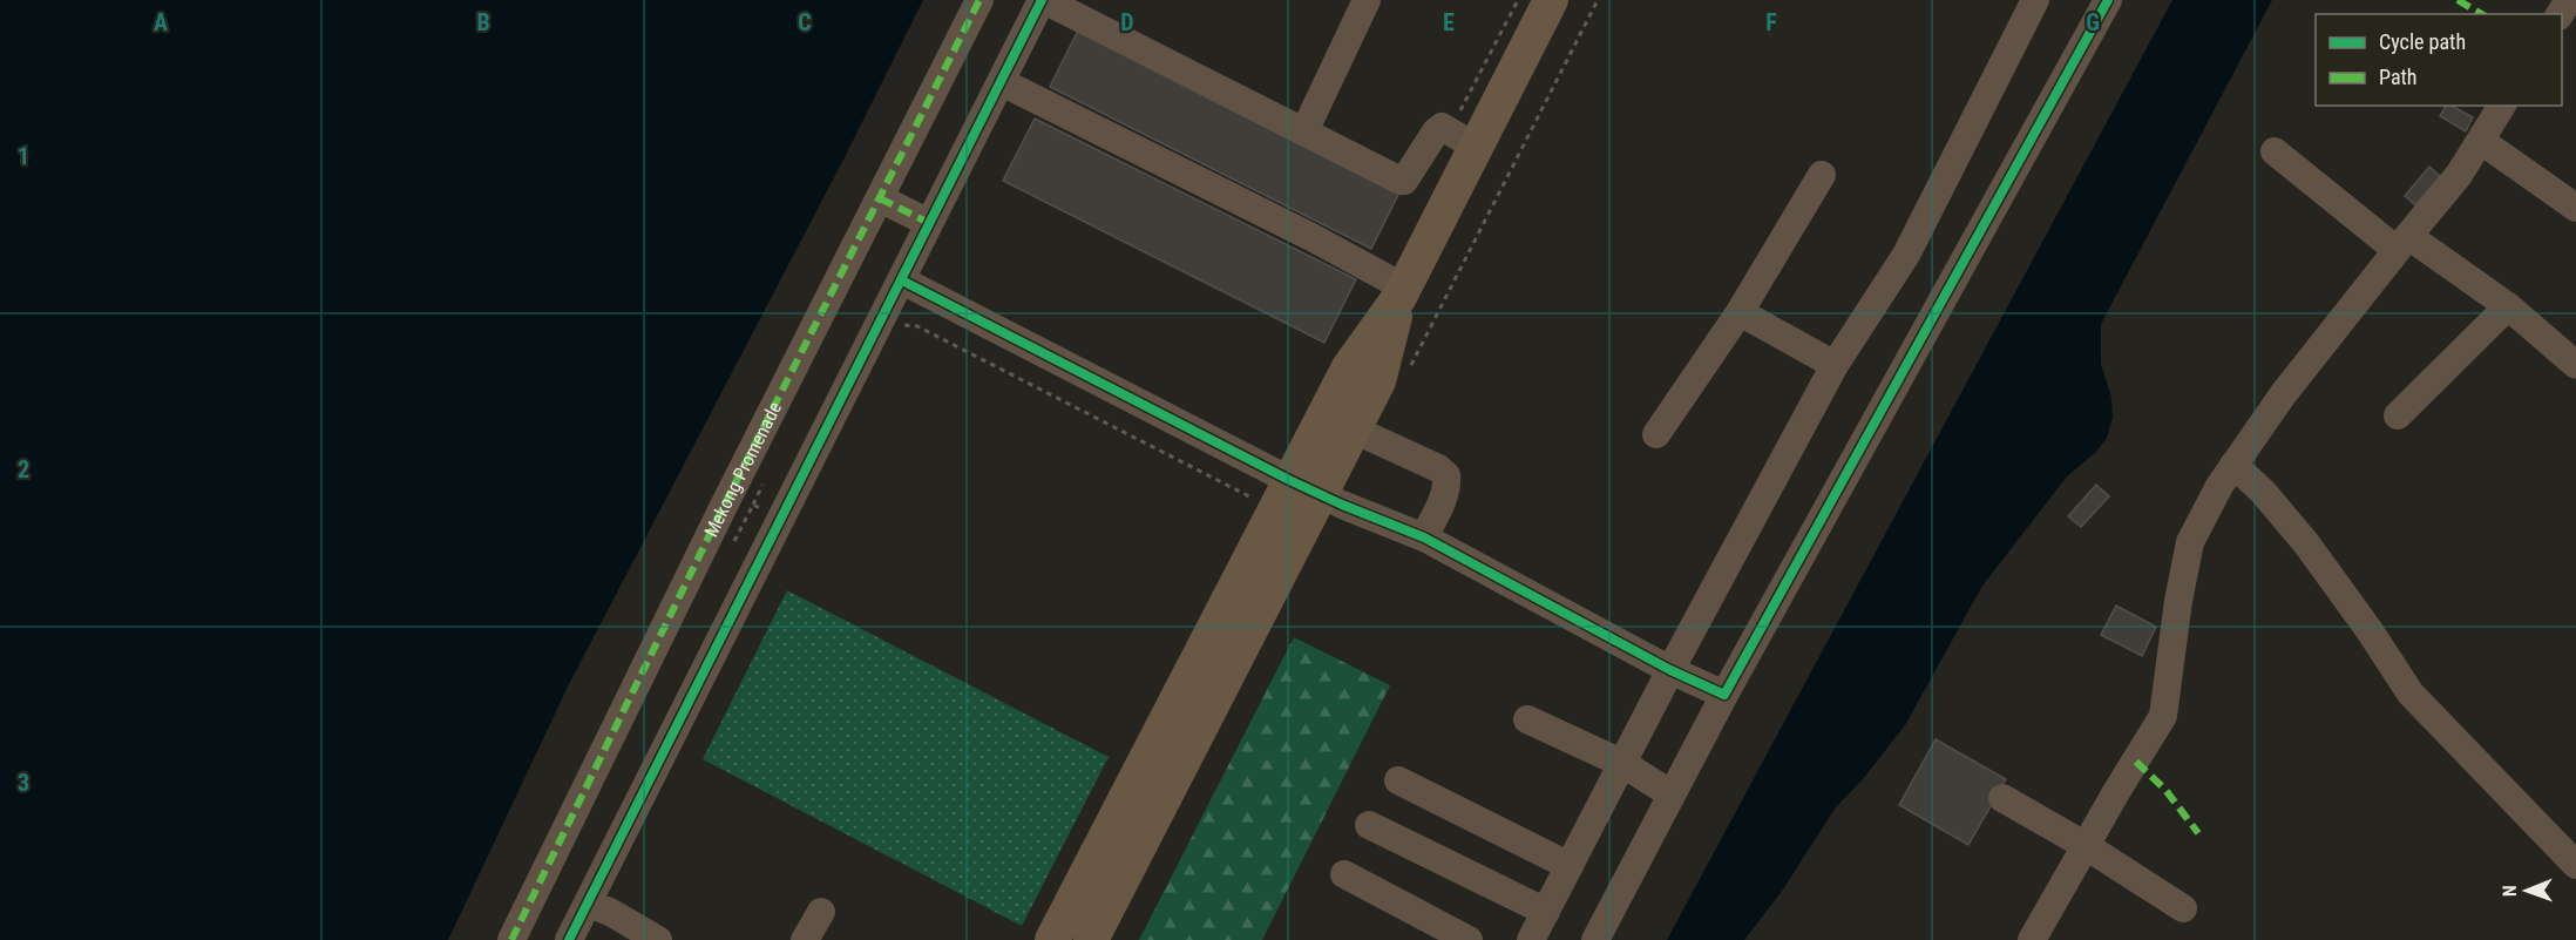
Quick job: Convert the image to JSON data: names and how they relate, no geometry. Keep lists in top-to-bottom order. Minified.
{"streets":{"street":["Mekong Promenade"]},"legend":["Cycle path","Path"],"north":"left","grid":{"columns":["A","B","C","D","E","F","G"],"rows":["1","2","3"]}}
